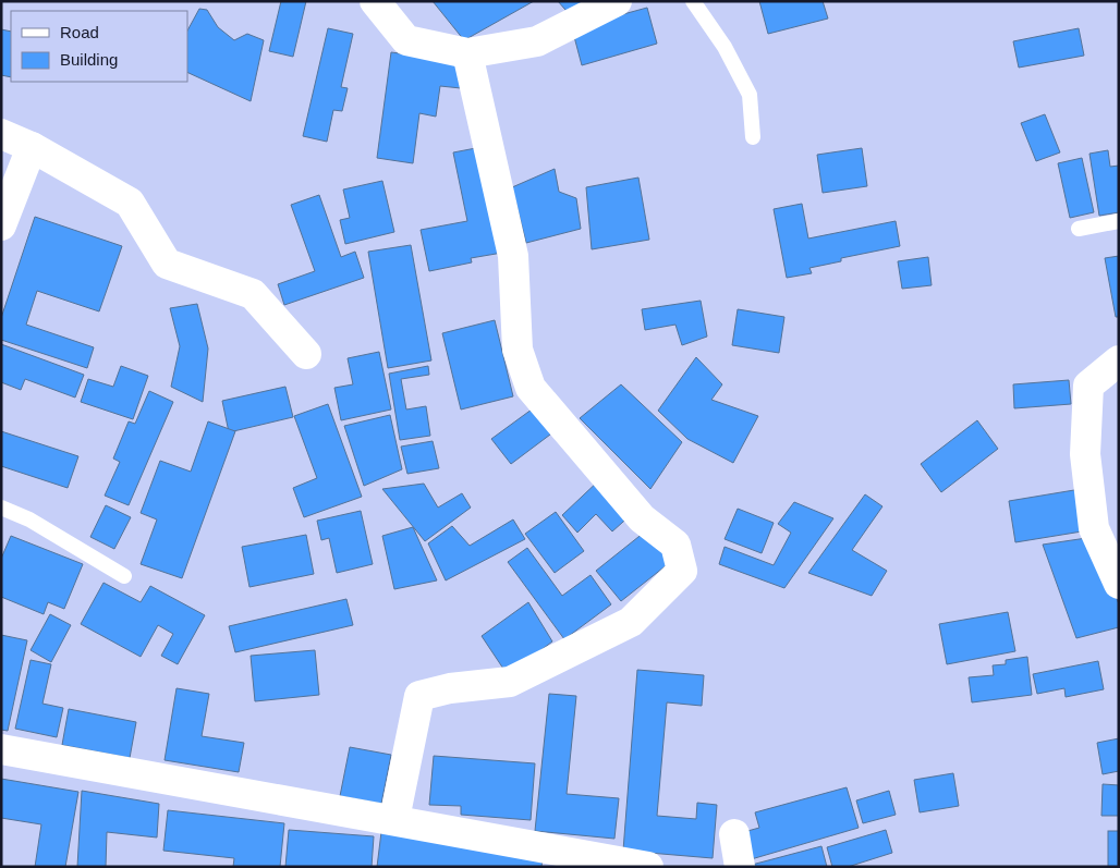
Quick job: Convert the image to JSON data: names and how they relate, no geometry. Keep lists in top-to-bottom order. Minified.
{"legend":["Road","Building"]}
